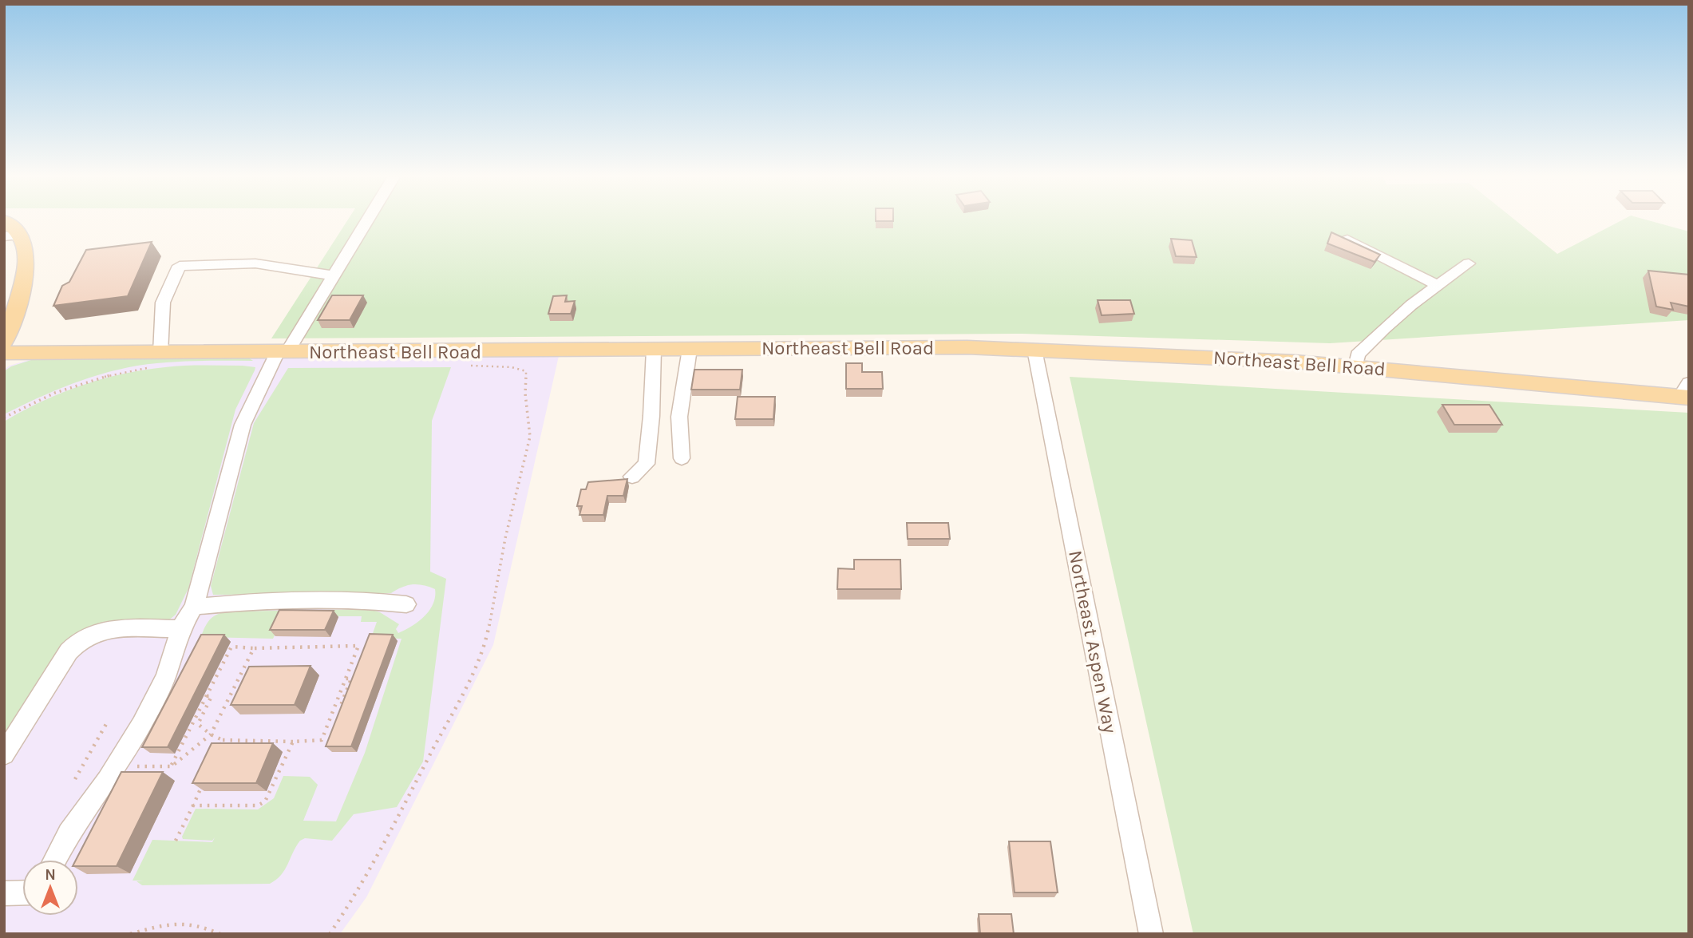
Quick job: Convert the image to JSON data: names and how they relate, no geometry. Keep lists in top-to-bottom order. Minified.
{"streets":{"main road":["Northeast Bell Road"],"street":["Northeast Aspen Way"]},"crossings":[["Northeast Bell Road","Northeast Aspen Way"]],"north":"top"}
